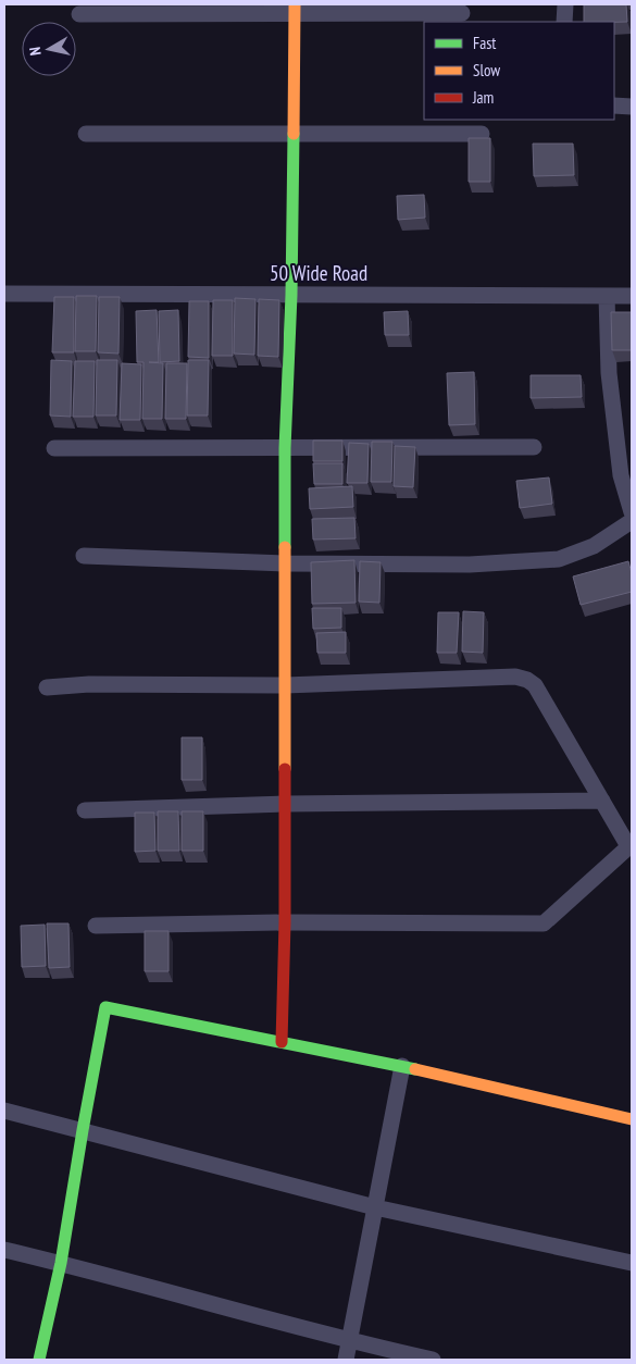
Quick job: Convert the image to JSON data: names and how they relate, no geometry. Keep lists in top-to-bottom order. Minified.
{"streets":{"street":["50 Wide Road"]},"legend":["Fast","Slow","Jam"],"north":"left"}
